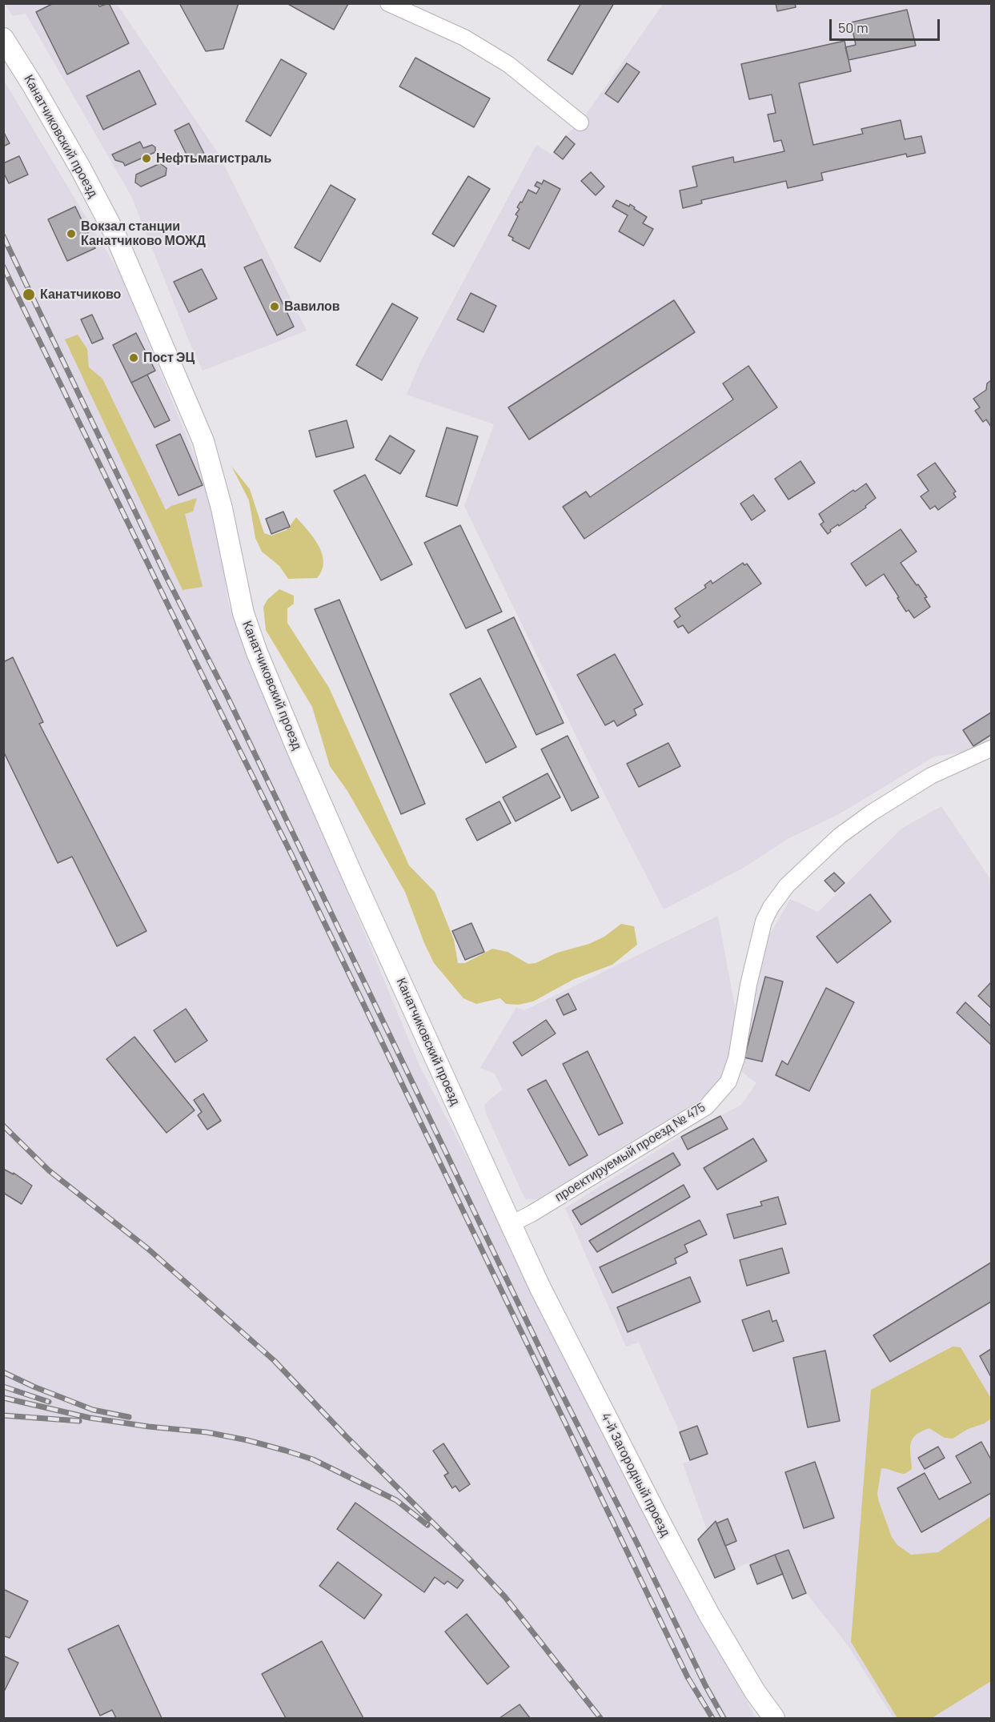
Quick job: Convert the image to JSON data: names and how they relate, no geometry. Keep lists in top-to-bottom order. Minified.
{"streets":{"street":["Канатчиковский проезд","проектируемый проезд № 475","4-й Загородный проезд"]},"crossings":[["Канатчиковский проезд","проектируемый проезд № 475"],["Канатчиковский проезд","4-й Загородный проезд"],["проектируемый проезд № 475","4-й Загородный проезд"]],"places":["Нефтьмагистраль","Вокзал станции Канатчиково МОЖД","Канатчиково","Вавилов","Пост ЭЦ"],"scale_bar":"50 m"}
